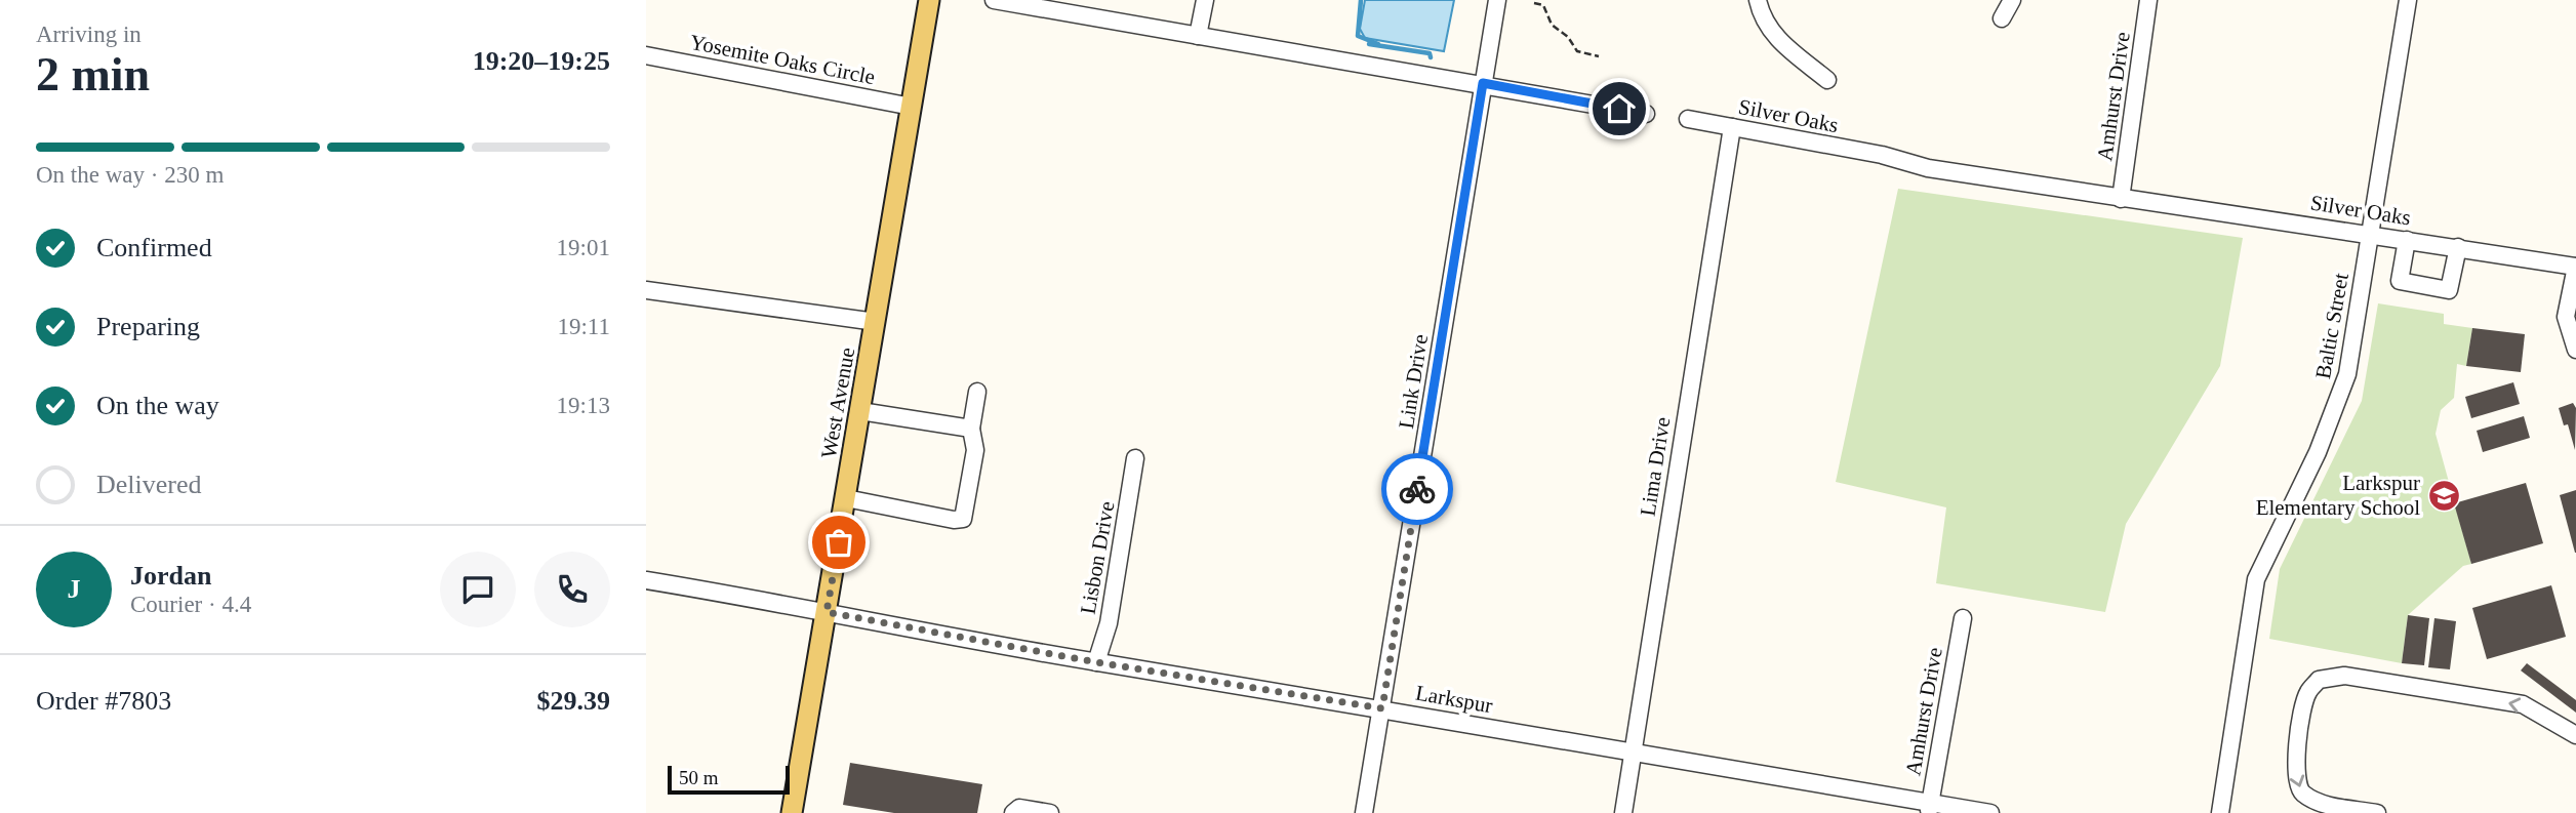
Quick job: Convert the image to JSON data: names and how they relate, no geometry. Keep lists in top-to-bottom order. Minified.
{"streets":{"main road":["West Avenue"],"street":["Yosemite Oaks Circle","Amhurst Drive","Silver Oaks","Baltic Street","Link Drive","Lima Drive","Lisbon Drive","Larkspur"]},"crossings":[["Yosemite Oaks Circle","West Avenue"],["Amhurst Drive","Silver Oaks"],["Amhurst Drive","Larkspur"],["Silver Oaks","Baltic Street"],["Silver Oaks","Lima Drive"],["Link Drive","Larkspur"],["West Avenue","Larkspur"],["Lima Drive","Larkspur"],["Lisbon Drive","Larkspur"]],"places":{"school or university":["Larkspur Elementary School"]},"scale_bar":"50 m","page":{"heading":["2 min","Arriving in","19:20–19:25"],"panel":["Jordan","Courier · 4.4","Order #7803","$29.39"],"bar":"On the way · 230 m","list":[["Confirmed","19:01"],["Preparing","19:11"],["On the way","19:13"],"Delivered"],"round":"J","scale":"50 m"}}
